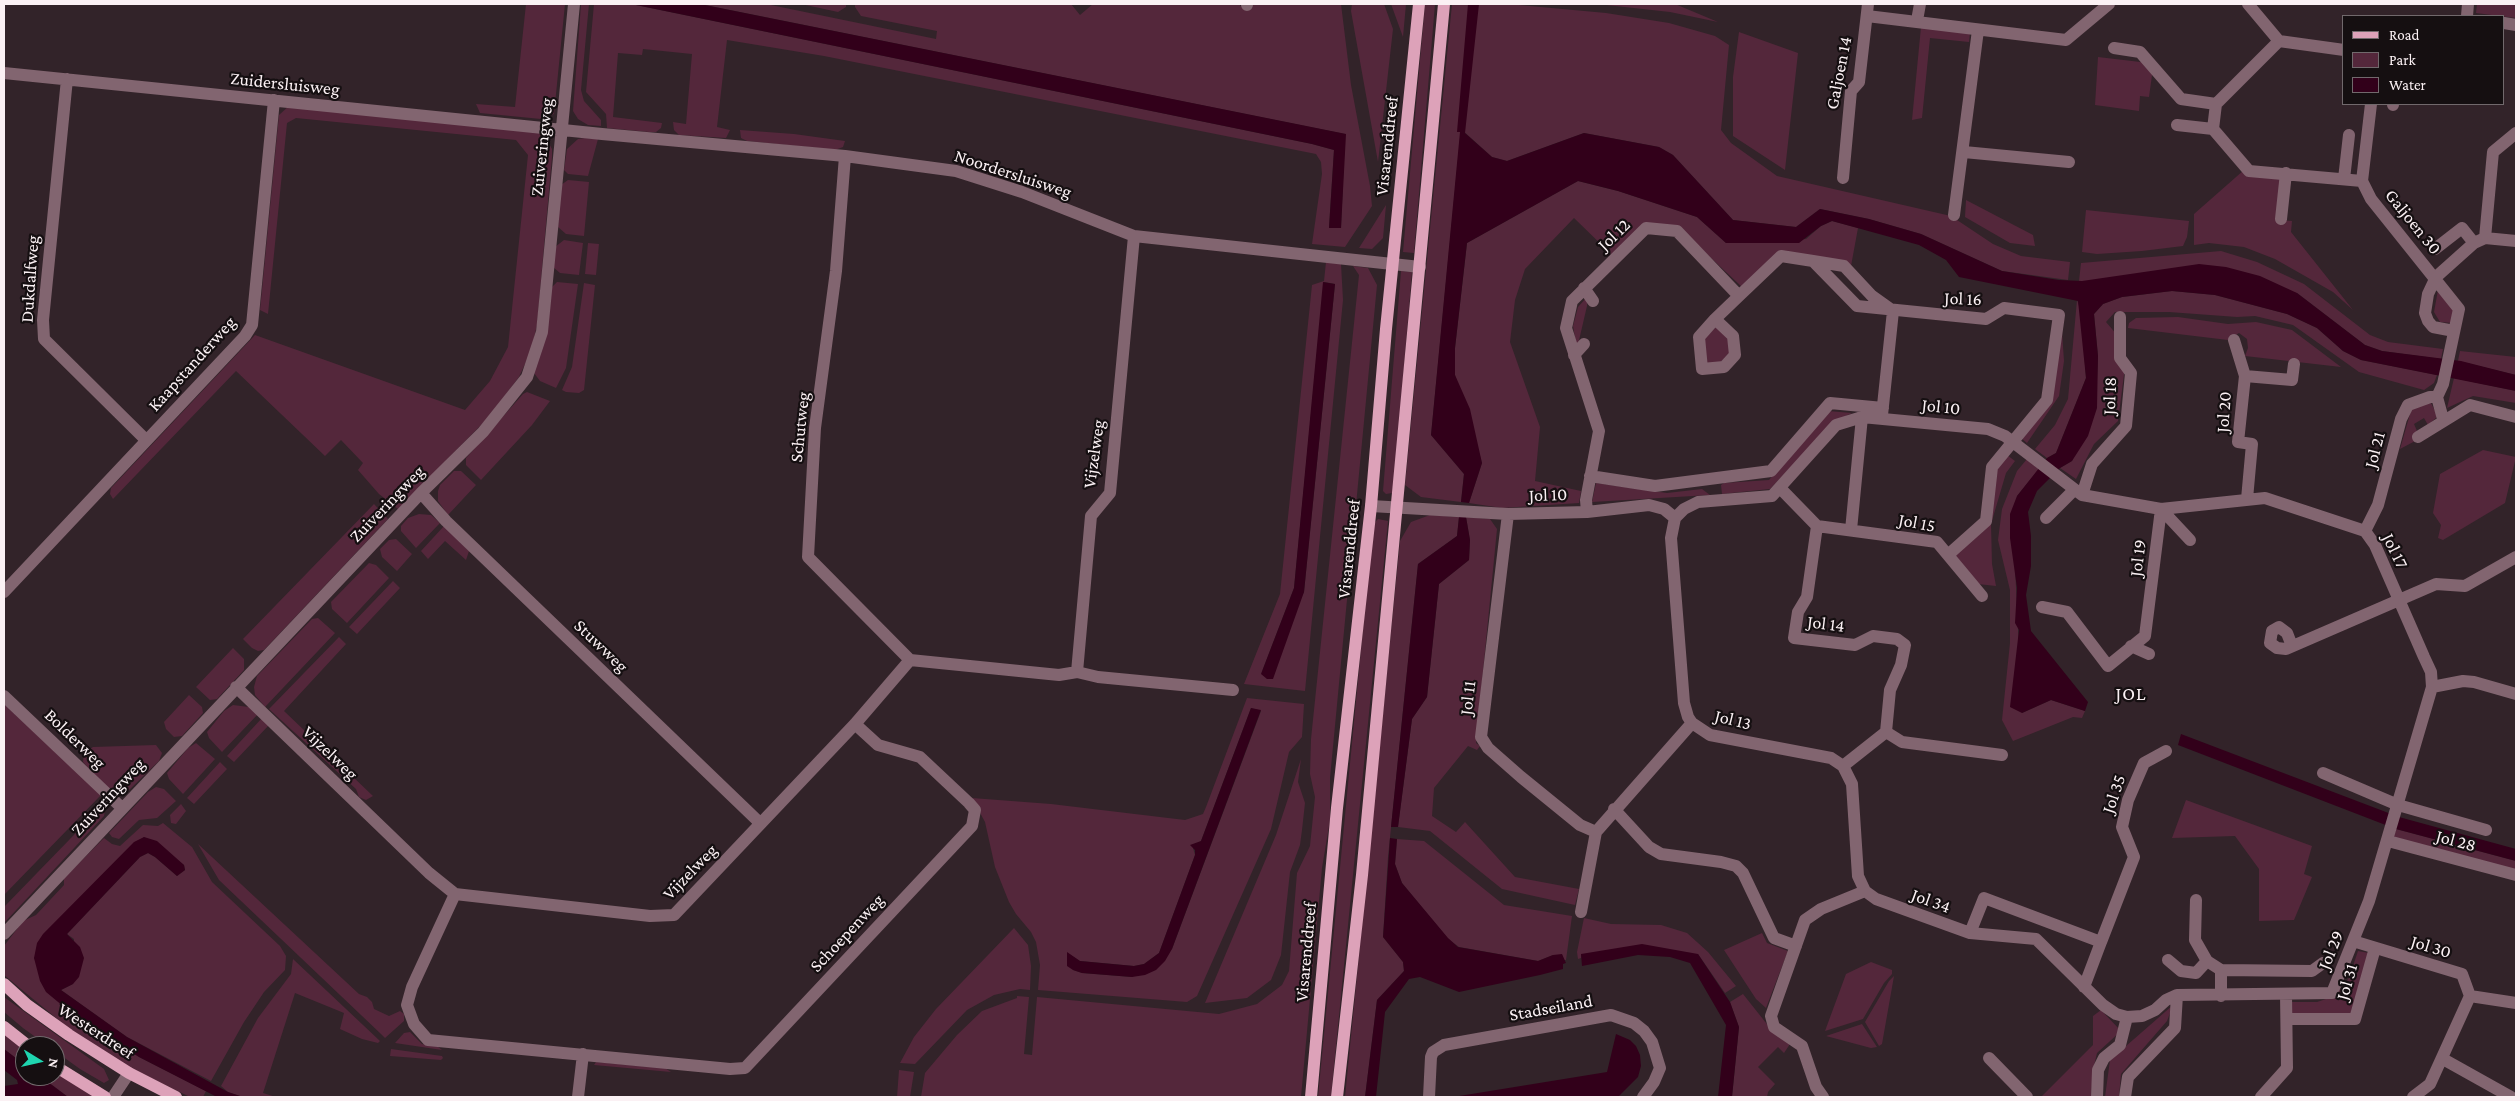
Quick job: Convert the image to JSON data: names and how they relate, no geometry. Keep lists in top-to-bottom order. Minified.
{"streets":{"main road":["Visarenddreef","Westerdreef"],"street":["Galjoen 14","Zuidersluisweg","Zuiveringweg","Noordersluisweg","Galjoen 30","Jol 12","Dukdalfweg","Jol 16","Kaapstanderweg","Jol 18","Jol 10","Jol 20","Schutweg","Jol 21","Vijzelweg","Jol 15","Jol 17","Jol 19","Jol 14","Stuwweg","Jol 11","Jol 13","Bolderweg","Jol 35","Jol 28","Jol 34","Schoepenweg","Jol 30","Jol 29","Jol 31","Stadseiland"]},"crossings":[["Zuidersluisweg","Zuiveringweg"],["Zuidersluisweg","Noordersluisweg"],["Zuidersluisweg","Dukdalfweg"],["Zuidersluisweg","Kaapstanderweg"],["Visarenddreef","Noordersluisweg"],["Visarenddreef","Jol 10"],["Zuiveringweg","Noordersluisweg"],["Zuiveringweg","Vijzelweg"],["Zuiveringweg","Stuwweg"],["Zuiveringweg","Bolderweg"],["Noordersluisweg","Schutweg"],["Noordersluisweg","Vijzelweg"],["Galjoen 30","Jol 21"],["Jol 12","Jol 10"],["Dukdalfweg","Kaapstanderweg"],["Jol 16","Jol 10"],["Jol 16","Jol 17"],["Jol 18","Jol 17"],["Jol 10","Jol 17"],["Jol 10","Jol 11"],["Jol 10","Jol 13"],["Jol 20","Jol 17"],["Schutweg","Vijzelweg"],["Jol 21","Jol 17"],["Vijzelweg","Stuwweg"],["Vijzelweg","Schoepenweg"],["Jol 15","Jol 14"],["Jol 17","Jol 19"],["Jol 17","Jol 29"],["Jol 35","Jol 34"],["Jol 28","Jol 29"],["Jol 30","Jol 29"],["Jol 30","Jol 31"]],"districts":["JOL"],"legend":["Road","Park","Water"],"north":"right"}
